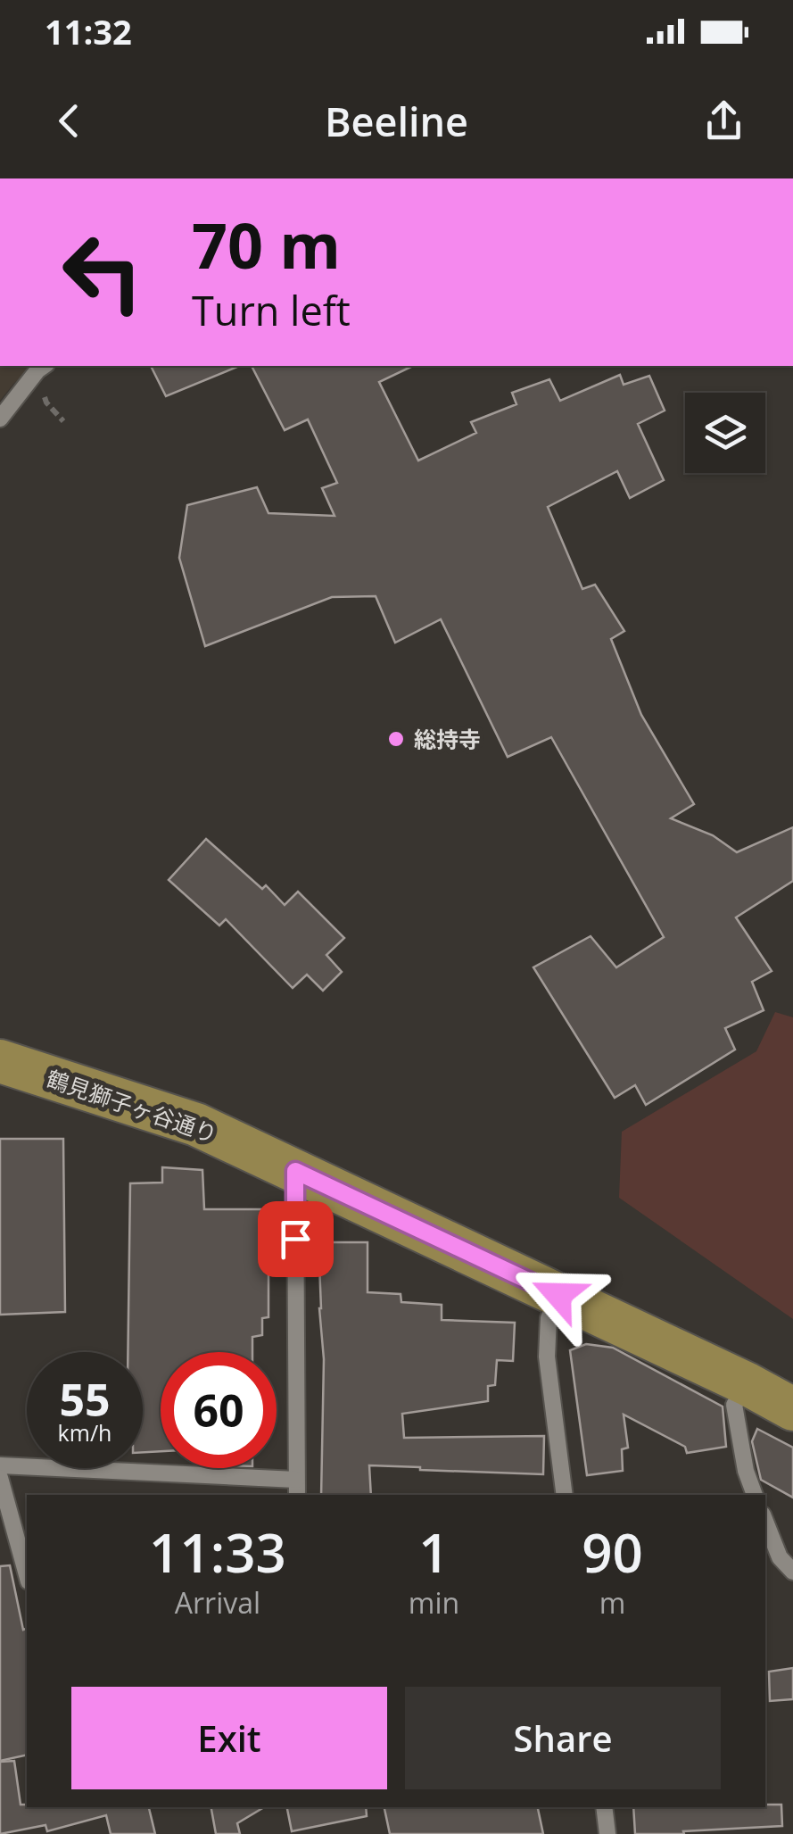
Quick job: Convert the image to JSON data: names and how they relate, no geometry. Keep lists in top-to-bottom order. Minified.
{"streets":{"main road":["鶴見獅子ヶ谷通り"]},"places":["総持寺"],"page":{"status":"11:32","header":"Beeline","turn":["70 m","Turn left"],"speed":"55 km/h","limit":"60","eta":["11:33","Arrival","1","min","90","m"],"buttons":["Exit","Share"]}}
